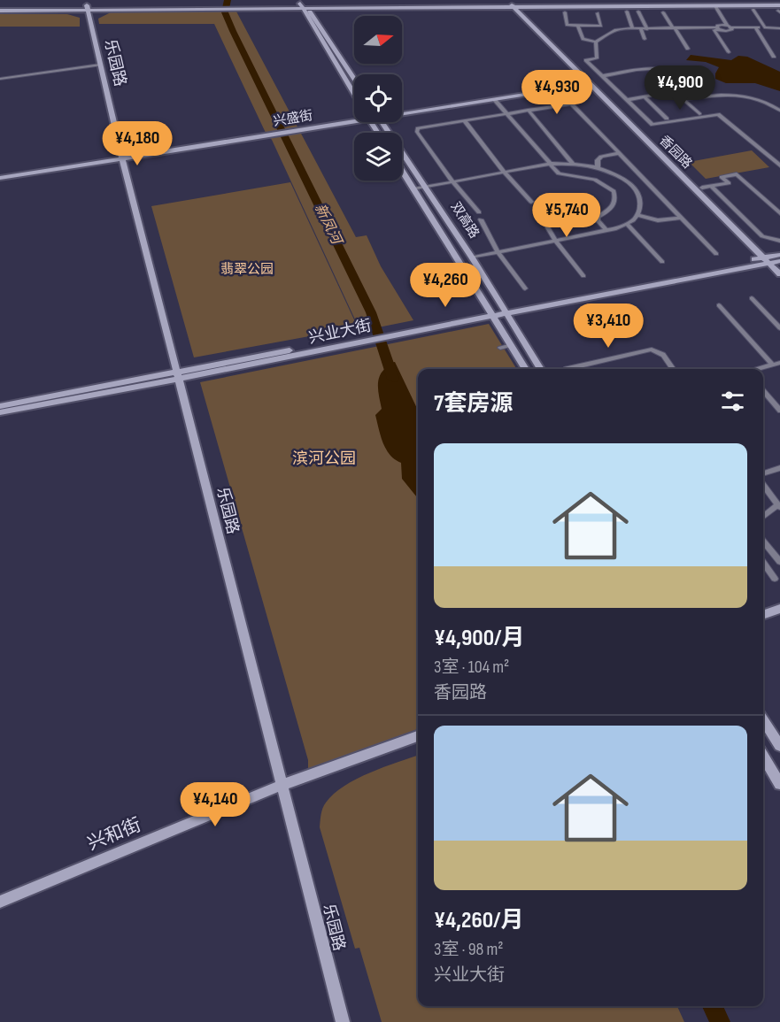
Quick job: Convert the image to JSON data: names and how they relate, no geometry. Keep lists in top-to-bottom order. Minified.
{"streets":{"street":["乐园路","兴盛街","香园路","双高路","兴业大街","兴和街"]},"crossings":[["乐园路","兴盛街"],["乐园路","兴业大街"],["乐园路","兴和街"],["兴盛街","香园路"],["香园路","兴业大街"],["双高路","兴业大街"]],"water":["新凤河"],"parks":["翡翠公园","滨河公园"],"north":"right","page":{"price":["¥4,900","¥4,930","¥4,180","¥5,740","¥4,260","¥3,410","¥4,140"],"heading":"7套房源","list":[{"name":"¥4,900/月","note":"3室 · 104 m² · 香园路"},{"name":"¥4,260/月","note":"3室 · 98 m² · 兴业大街"}]}}
